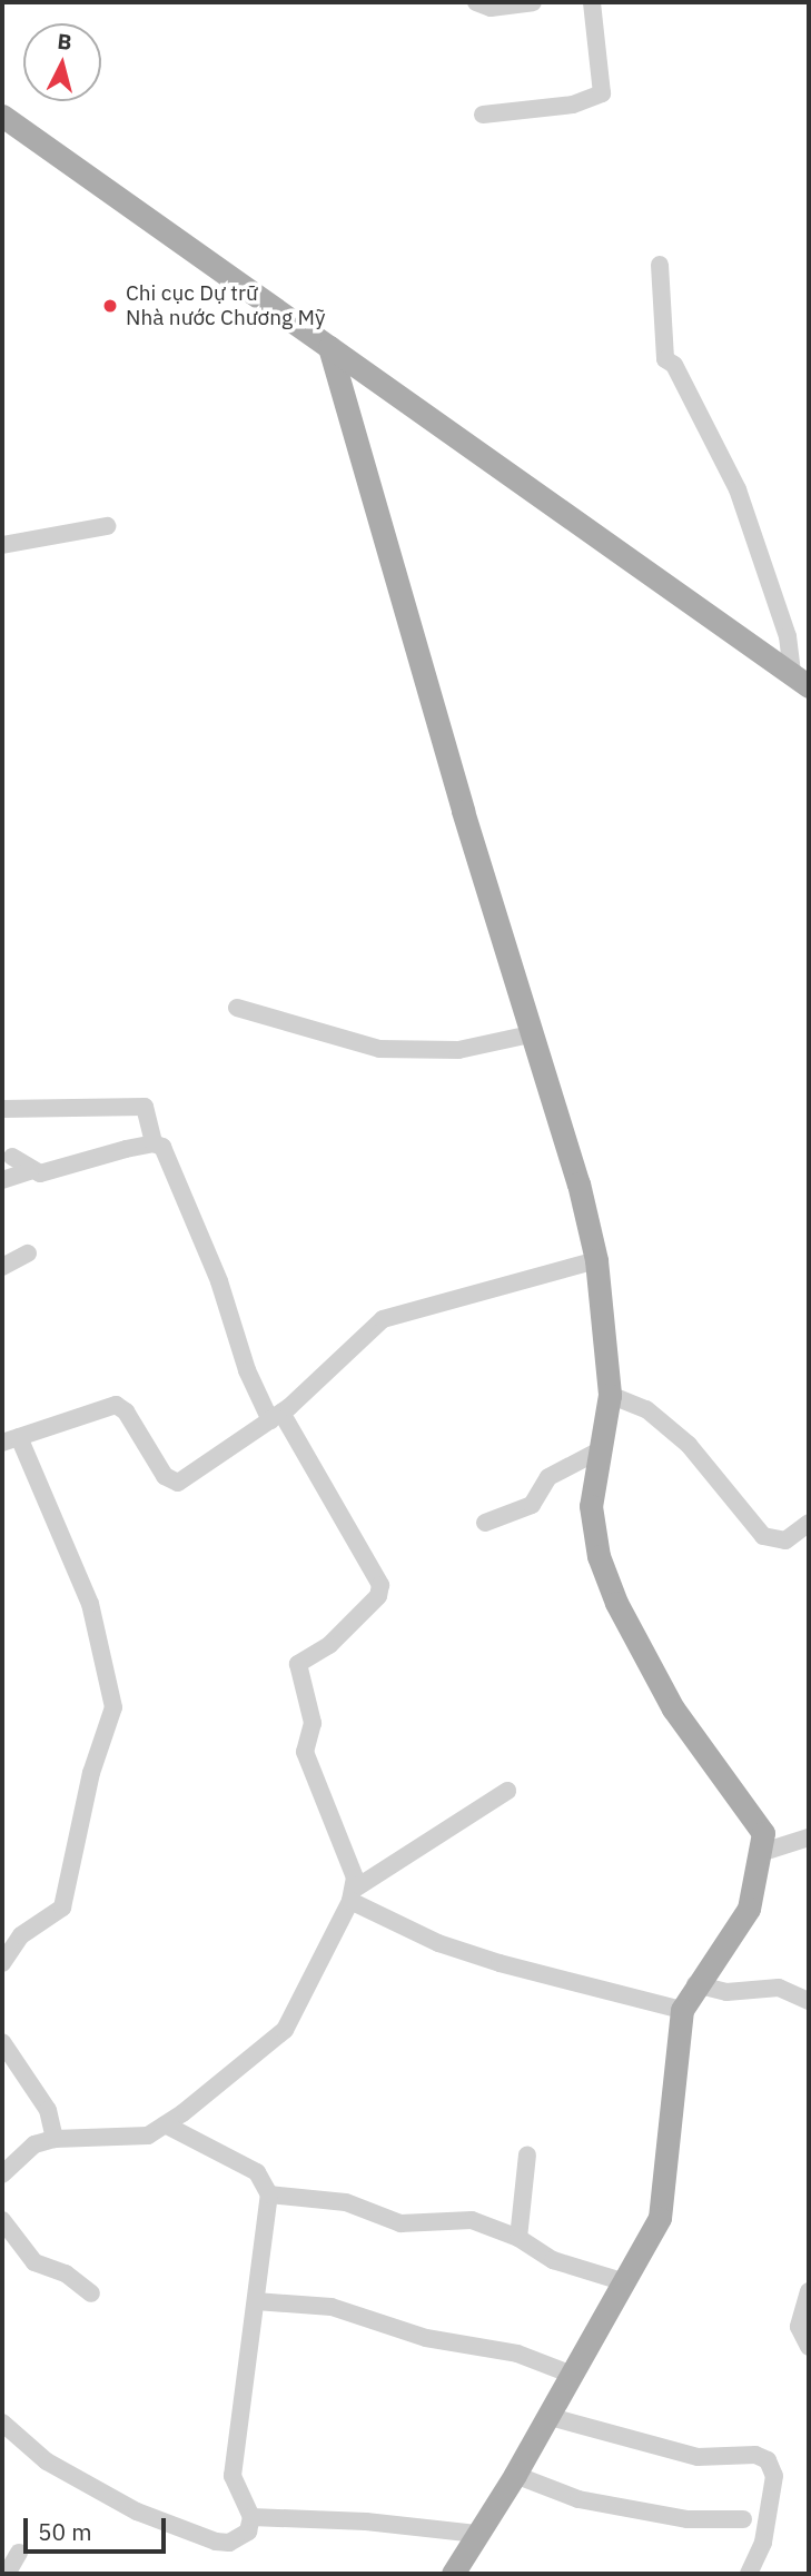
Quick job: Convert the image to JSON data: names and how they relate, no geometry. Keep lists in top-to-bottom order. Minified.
{"places":["Chi cục Dự trữ Nhà nước Chương Mỹ"],"scale_bar":"50 m","north":"top"}
